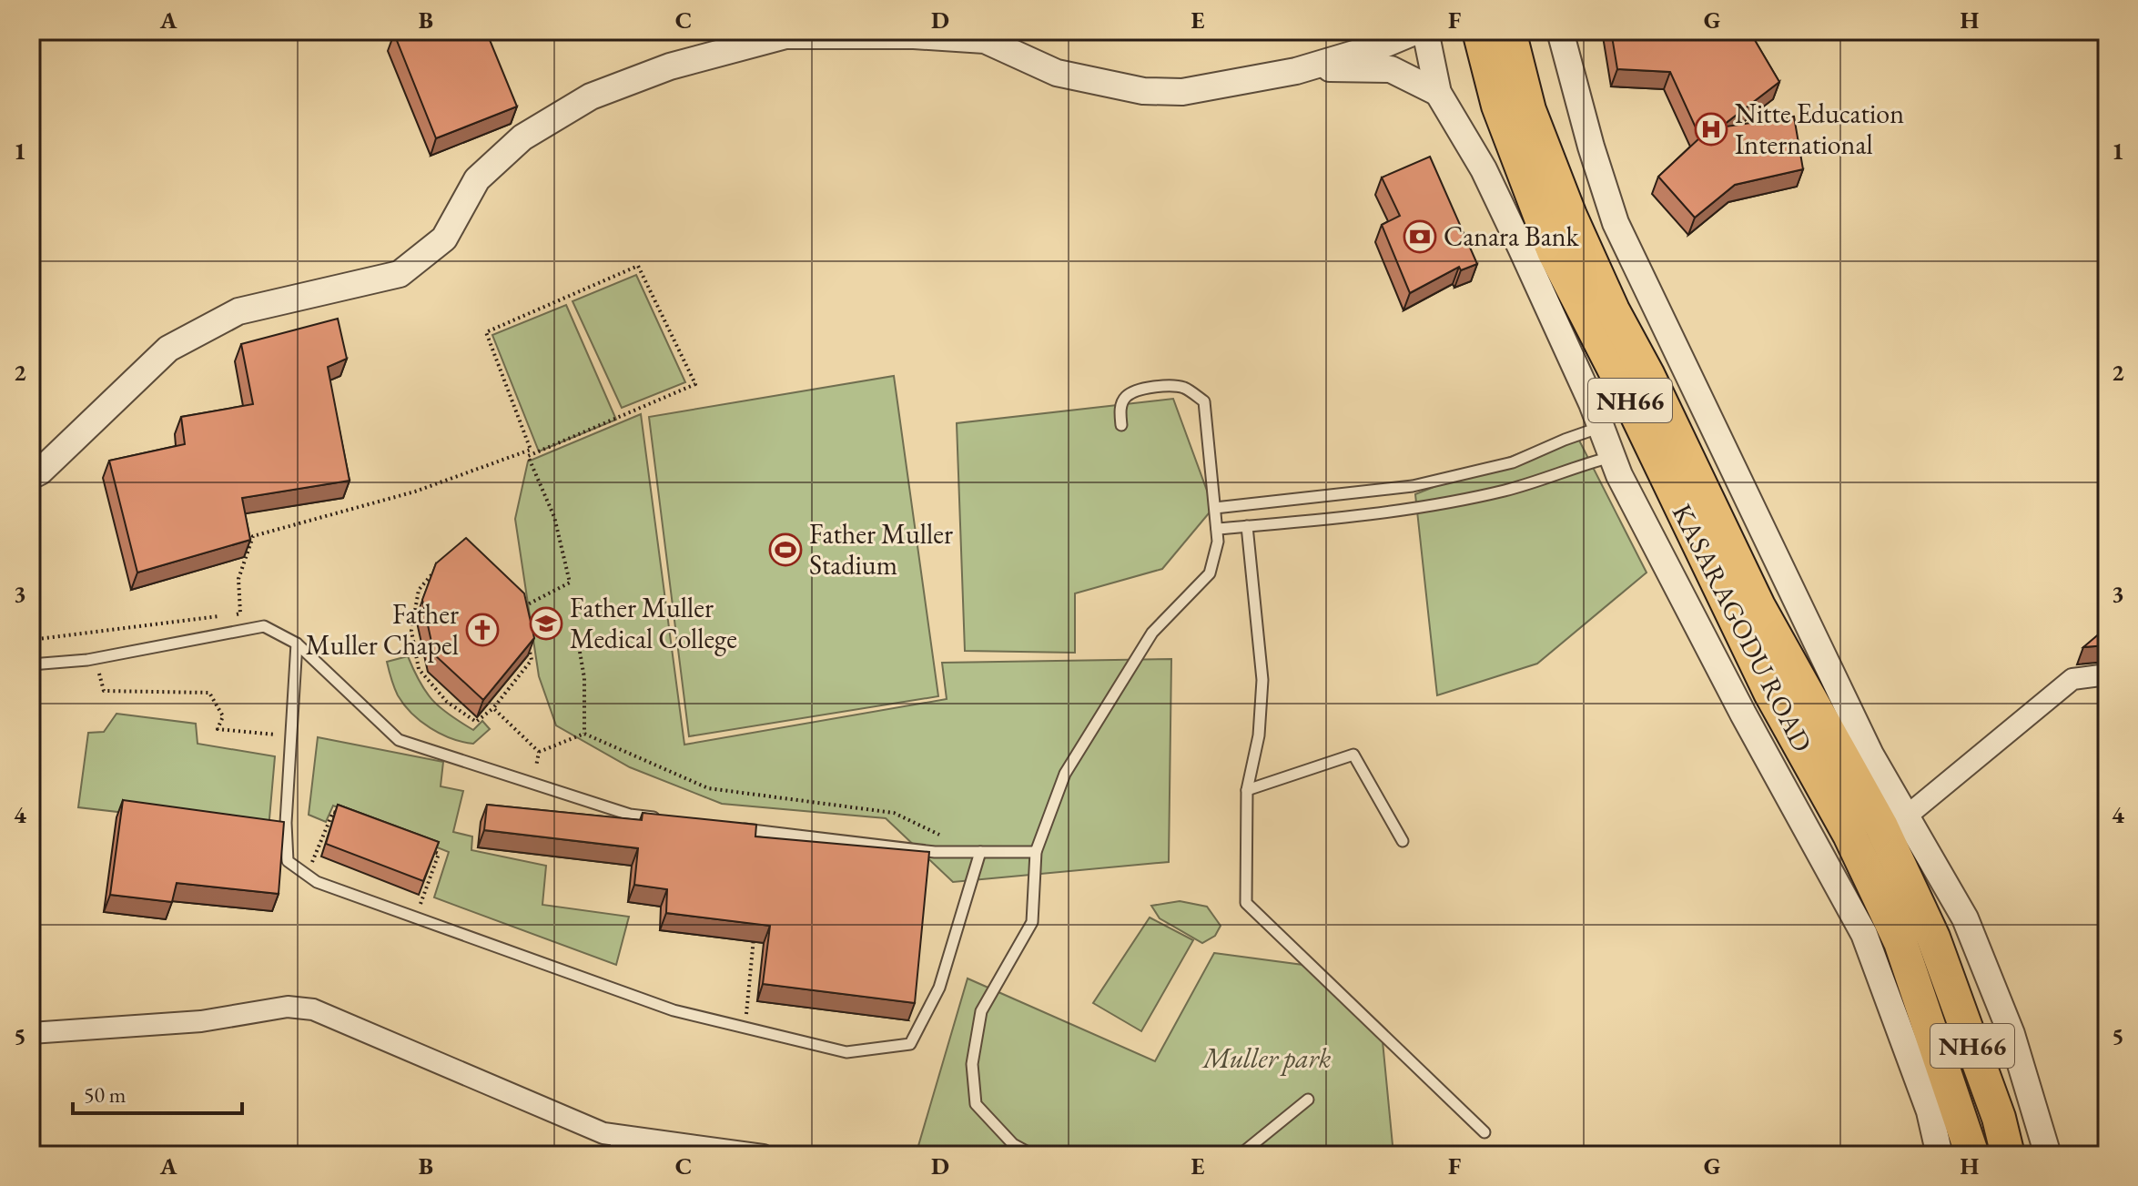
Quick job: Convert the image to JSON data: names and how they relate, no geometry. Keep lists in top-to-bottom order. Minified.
{"streets":{"highway":["NH66","KASARAGODU ROAD"]},"crossings":[["NH66","KASARAGODU ROAD"]],"parks":["Muller park"],"places":{"hospital":["Nitte Education International"],"bank":["Canara Bank"],"sports":["Father Muller Stadium"],"school or university":["Father Muller Medical College"],"church":["Father Muller Chapel"]},"scale_bar":"50 m","grid":{"columns":["A","B","C","D","E","F","G","H"],"rows":["1","2","3","4","5"]}}
